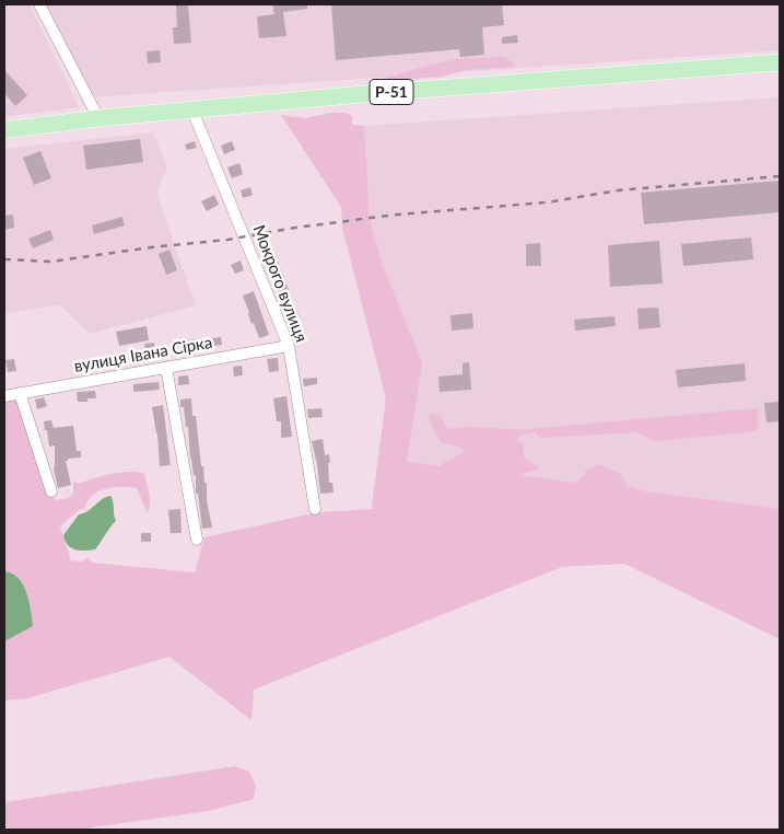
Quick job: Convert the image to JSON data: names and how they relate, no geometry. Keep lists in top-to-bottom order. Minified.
{"streets":{"main road":["Р-51"],"street":["Мокрого вулиця","вулиця Івана Сірка"]},"crossings":[["Р-51","Мокрого вулиця"],["Мокрого вулиця","вулиця Івана Сірка"]]}
